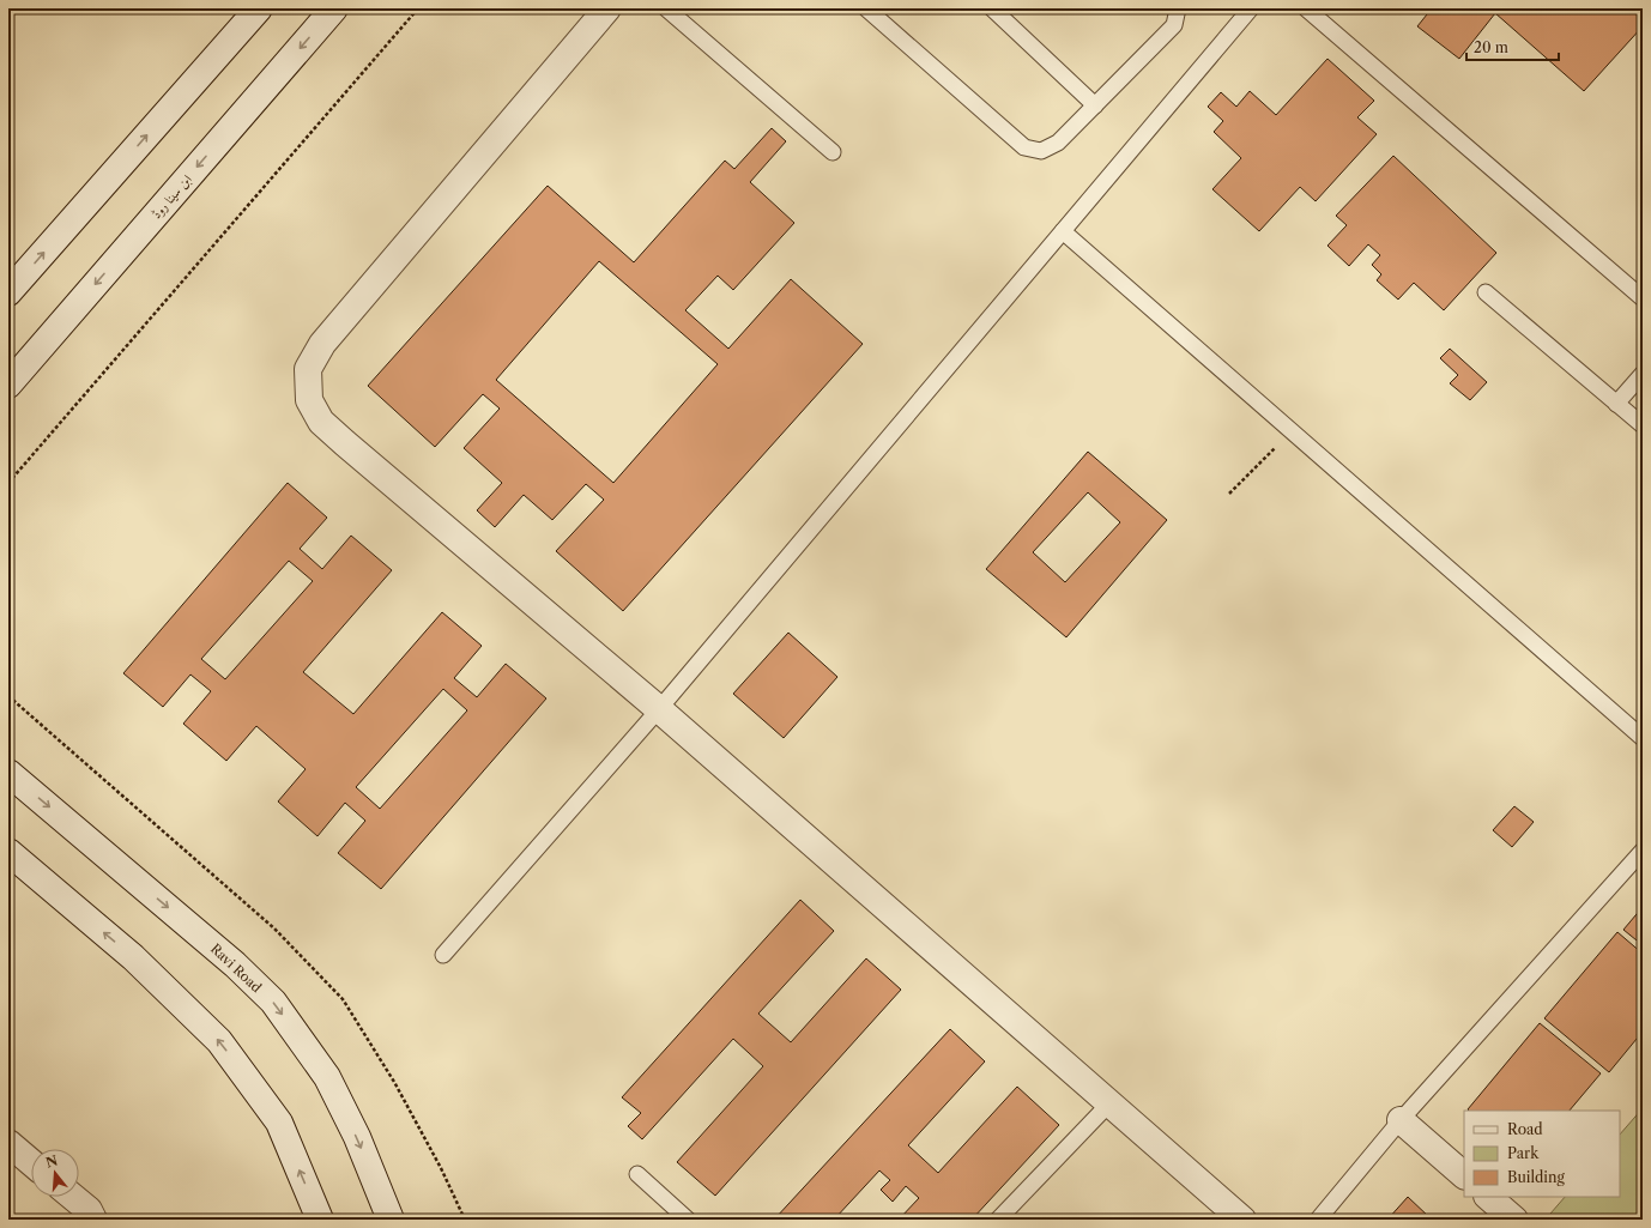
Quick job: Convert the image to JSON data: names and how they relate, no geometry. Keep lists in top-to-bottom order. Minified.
{"streets":{"street":["ابن سینا روڈ","Ravi Road"]},"legend":["Road","Park","Building"],"scale_bar":"20 m","north":"top"}
